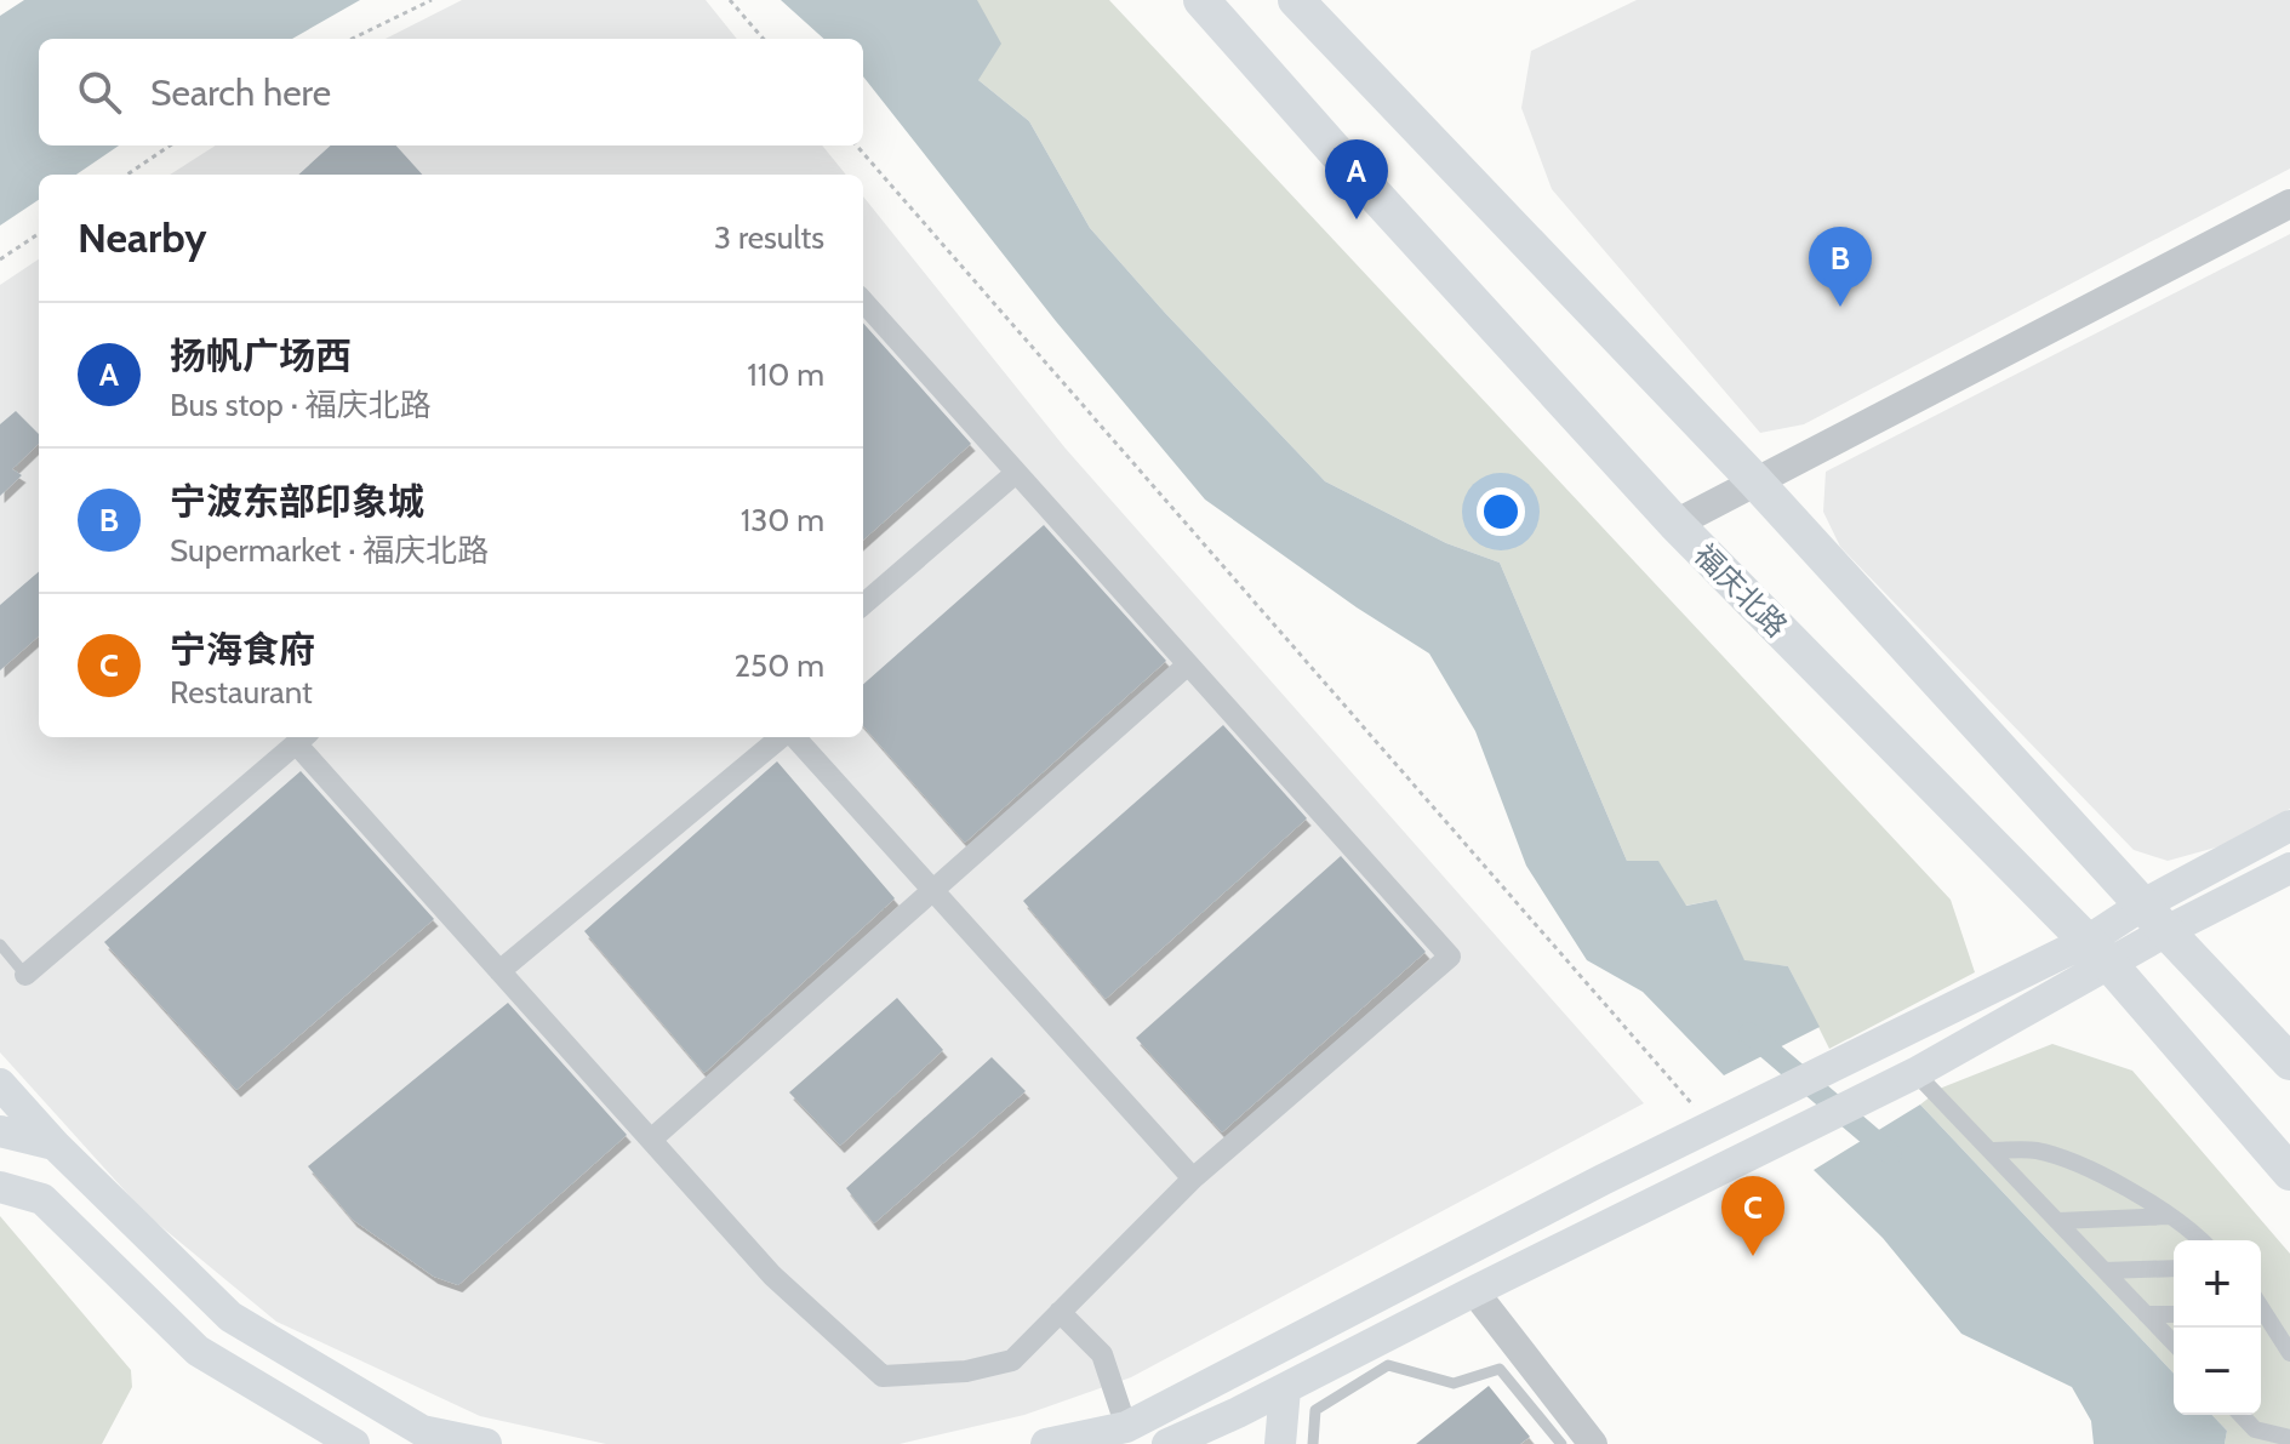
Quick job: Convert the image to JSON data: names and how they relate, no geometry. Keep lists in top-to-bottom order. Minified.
{"streets":{"main road":["福庆北路"]},"page":{"search":"Search here","pins":["A","B","C"],"heading":["Nearby","3 results"],"list":[{"mark":"A","name":"扬帆广场西","note":"Bus stop · 福庆北路","value":"110 m"},{"mark":"B","name":"宁波东部印象城","note":"Supermarket · 福庆北路","value":"130 m"},{"mark":"C","name":"宁海食府","note":"Restaurant","value":"250 m"}],"map_buttons":["+","−"]}}
